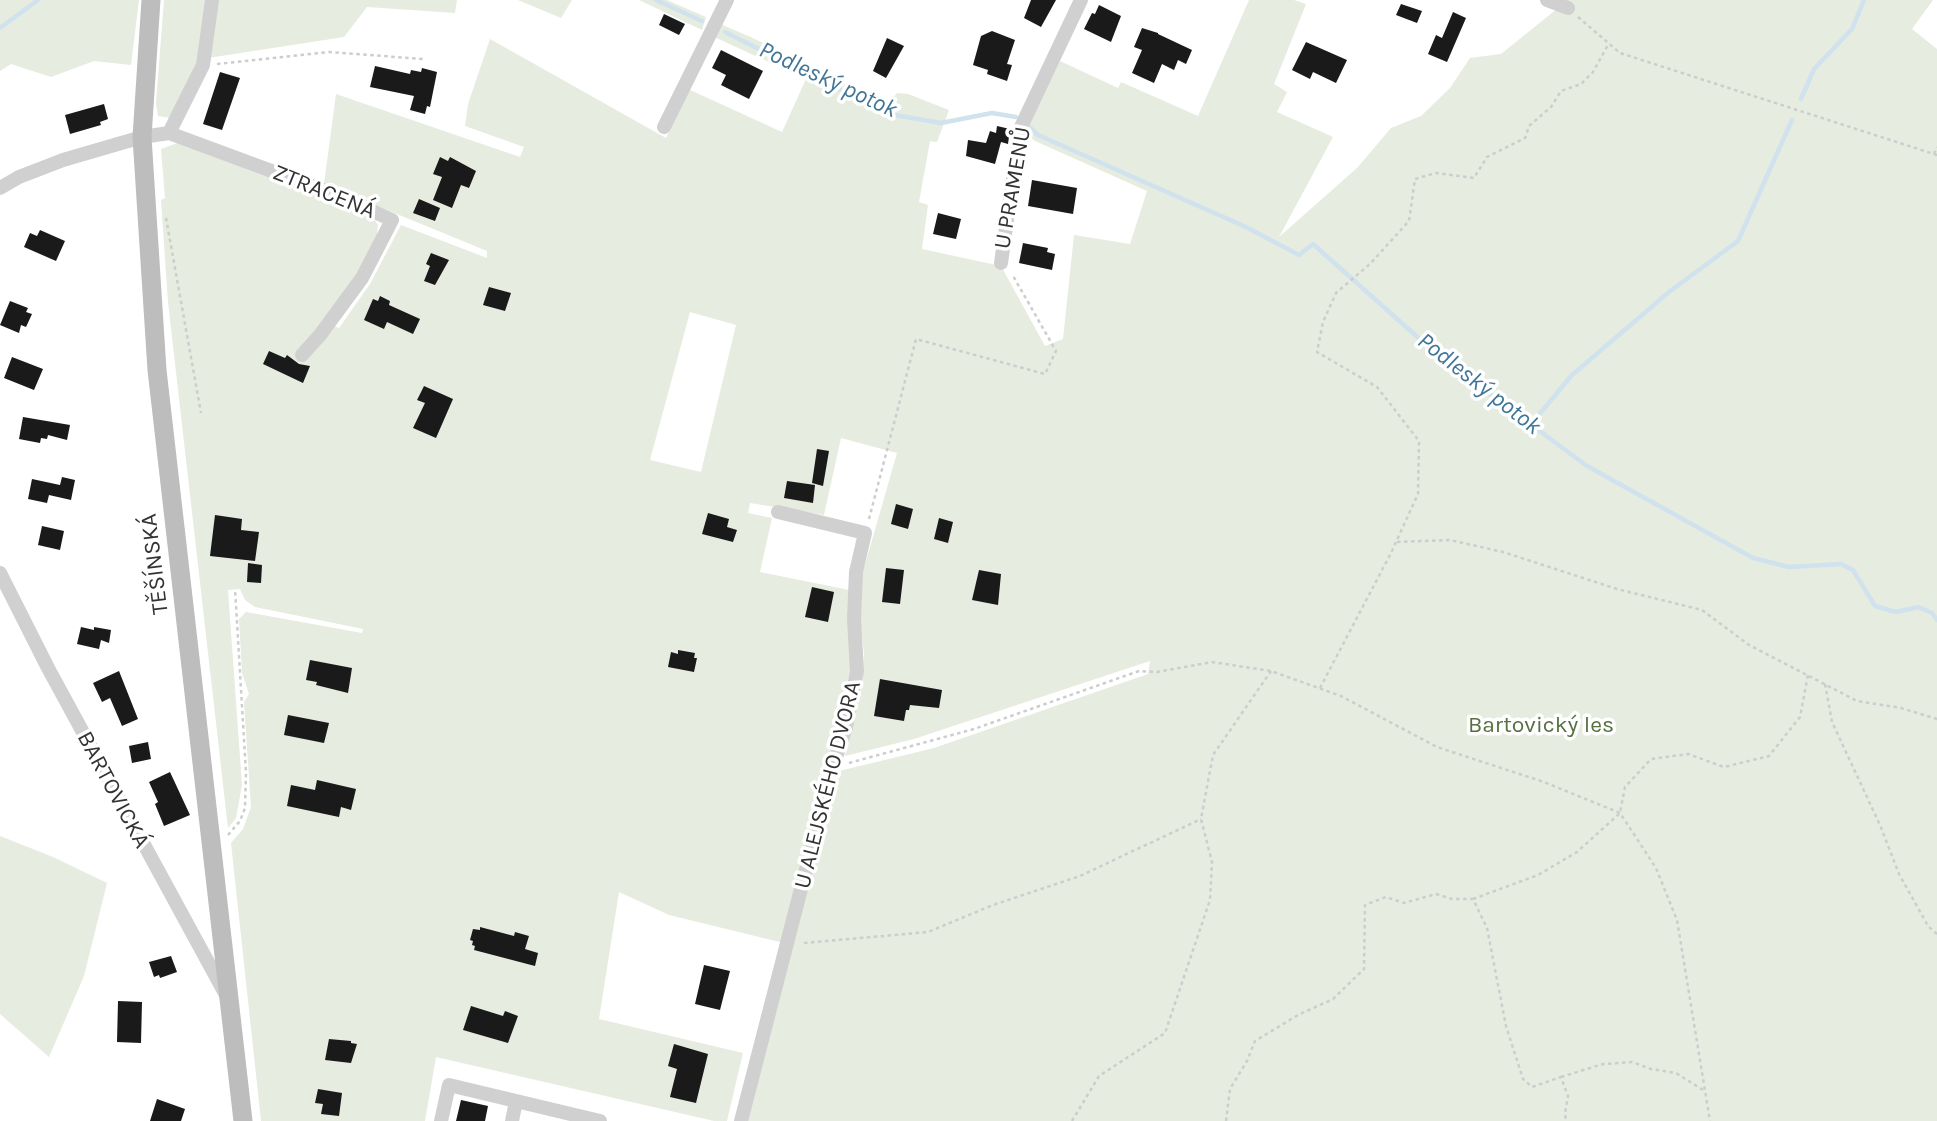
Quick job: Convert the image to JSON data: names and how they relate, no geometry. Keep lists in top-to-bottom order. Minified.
{"streets":{"main road":["TĚŠÍNSKÁ"],"street":["U PRAMENŮ","ZTRACENÁ","U ALEJSKÉHO DVORA","BARTOVICKÁ"]},"crossings":[["ZTRACENÁ","TĚŠÍNSKÁ"],["TĚŠÍNSKÁ","BARTOVICKÁ"]],"water":["Podleský potok"],"parks":["Bartovický les"]}
